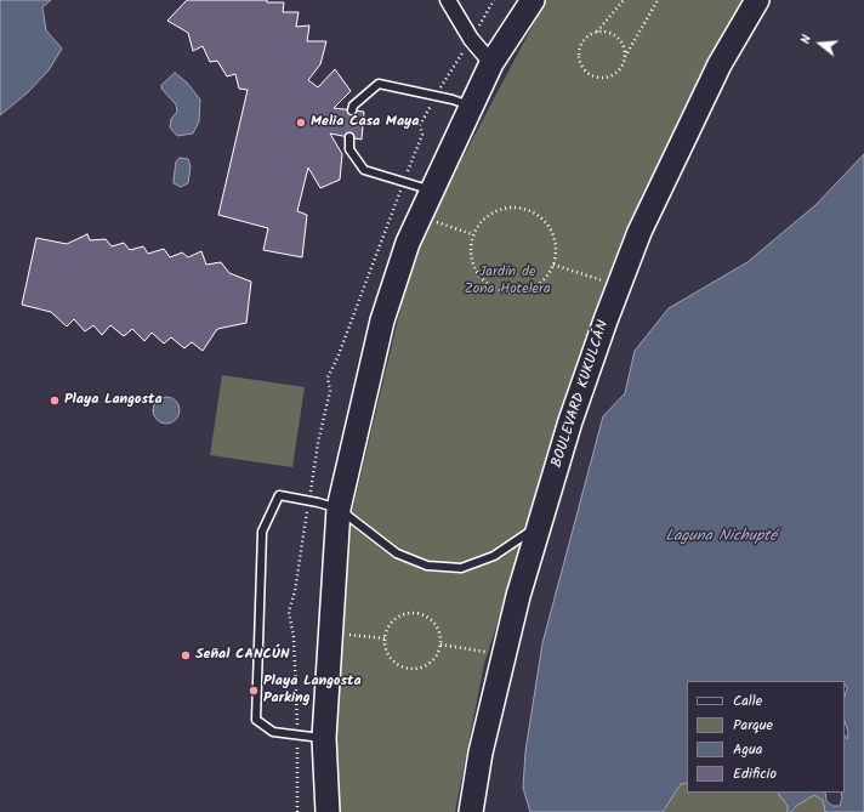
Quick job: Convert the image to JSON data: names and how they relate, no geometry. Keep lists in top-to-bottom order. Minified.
{"streets":{"main road":["BOULEVARD KUKULCÁN"]},"water":["Laguna Nichupté"],"parks":["Jardín de Zona Hotelera"],"places":["Melia Casa Maya","Playa Langosta","Señal CANCÚN","Playa Langosta Parking"],"legend":["Calle","Parque","Agua","Edificio"],"north":"left"}
